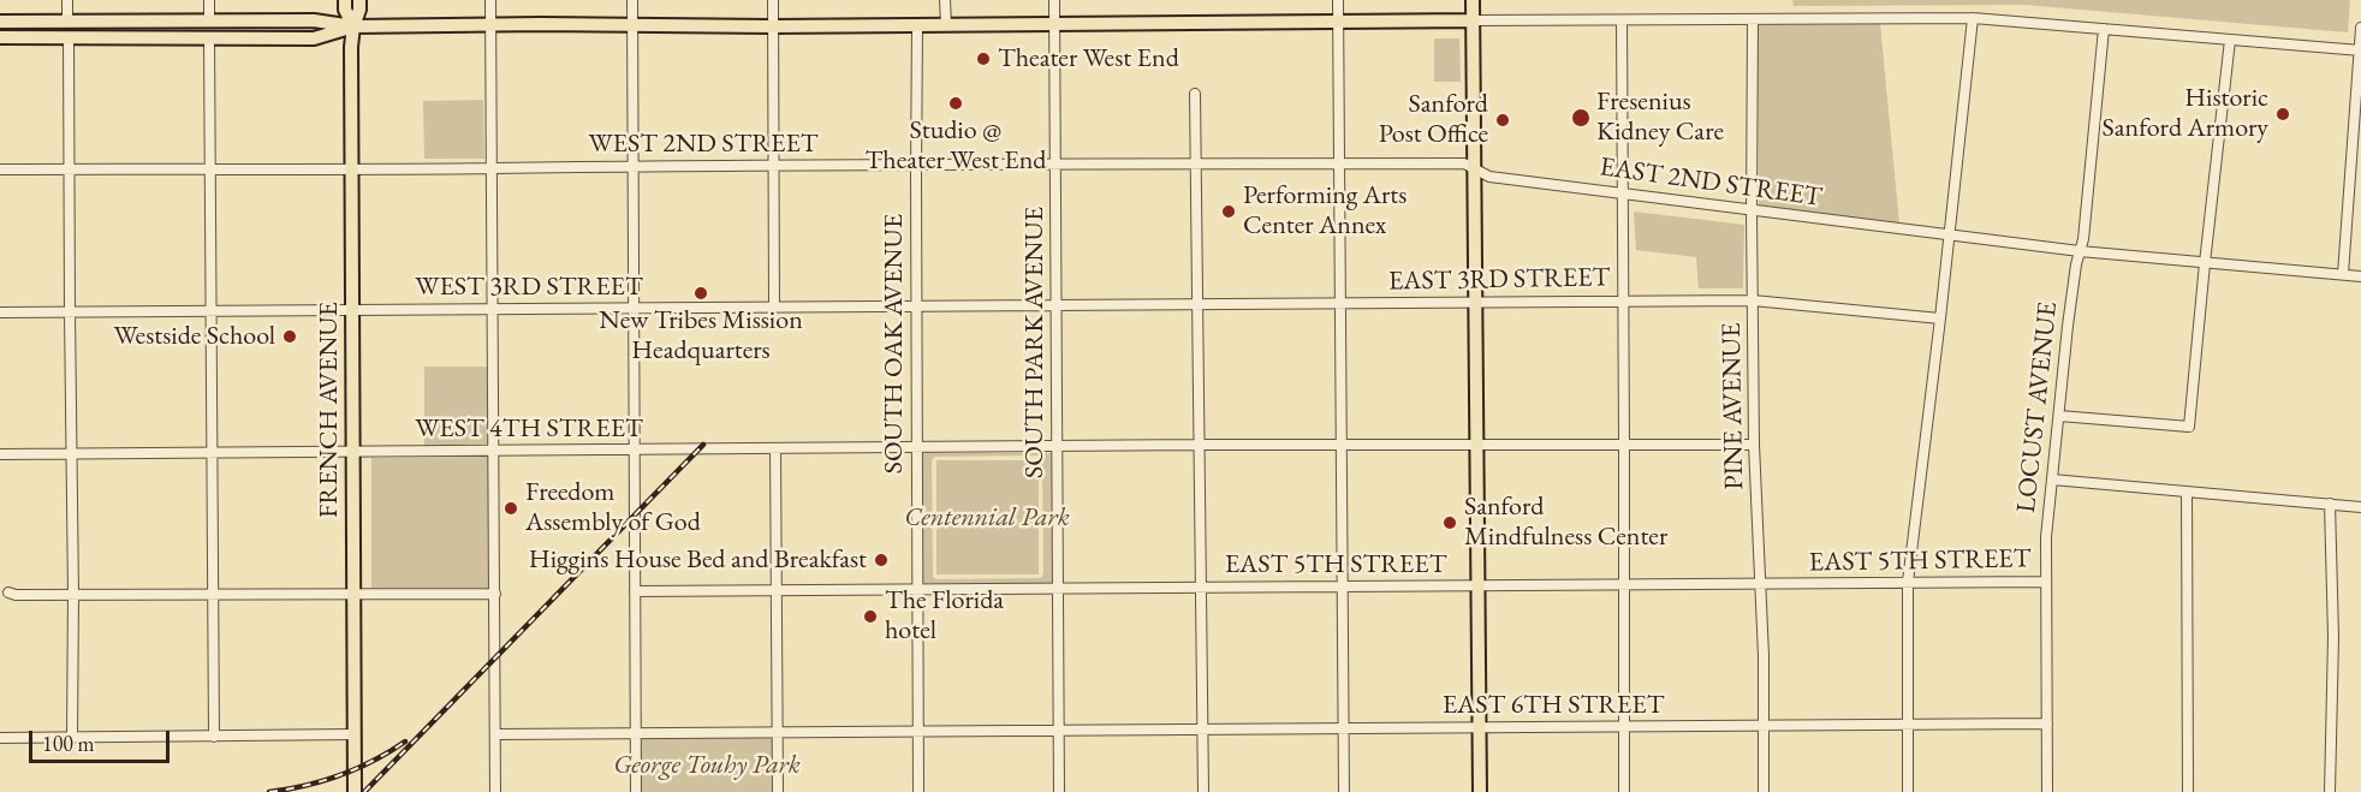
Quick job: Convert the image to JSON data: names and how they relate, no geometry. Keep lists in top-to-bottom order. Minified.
{"streets":{"main road":["FRENCH AVENUE"],"street":["WEST 2ND STREET","EAST 2ND STREET","EAST 3RD STREET","WEST 3RD STREET","SOUTH PARK AVENUE","SOUTH OAK AVENUE","PINE AVENUE","LOCUST AVENUE","WEST 4TH STREET","EAST 5TH STREET","EAST 6TH STREET"]},"crossings":[["WEST 2ND STREET","EAST 2ND STREET"],["WEST 2ND STREET","SOUTH PARK AVENUE"],["WEST 2ND STREET","SOUTH OAK AVENUE"],["WEST 2ND STREET","FRENCH AVENUE"],["EAST 2ND STREET","SOUTH PARK AVENUE"],["EAST 2ND STREET","PINE AVENUE"],["EAST 2ND STREET","LOCUST AVENUE"],["EAST 3RD STREET","WEST 3RD STREET"],["EAST 3RD STREET","SOUTH PARK AVENUE"],["EAST 3RD STREET","PINE AVENUE"],["WEST 3RD STREET","SOUTH PARK AVENUE"],["WEST 3RD STREET","SOUTH OAK AVENUE"],["WEST 3RD STREET","FRENCH AVENUE"],["SOUTH PARK AVENUE","WEST 4TH STREET"],["SOUTH PARK AVENUE","EAST 5TH STREET"],["SOUTH PARK AVENUE","EAST 6TH STREET"],["SOUTH OAK AVENUE","WEST 4TH STREET"],["SOUTH OAK AVENUE","EAST 5TH STREET"],["SOUTH OAK AVENUE","EAST 6TH STREET"],["PINE AVENUE","WEST 4TH STREET"],["PINE AVENUE","EAST 5TH STREET"],["PINE AVENUE","EAST 6TH STREET"],["LOCUST AVENUE","EAST 5TH STREET"],["LOCUST AVENUE","EAST 6TH STREET"],["FRENCH AVENUE","WEST 4TH STREET"]],"parks":["Centennial Park","George Touhy Park"],"places":["Theater West End","Studio @ Theater West End","Historic Sanford Armory","Fresenius Kidney Care","Sanford Post Office","Performing Arts Center Annex","New Tribes Mission Headquarters","Westside School","Freedom Assembly of God","Sanford Mindfulness Center","Higgins House Bed and Breakfast","The Florida hotel"],"scale_bar":"100 m"}
